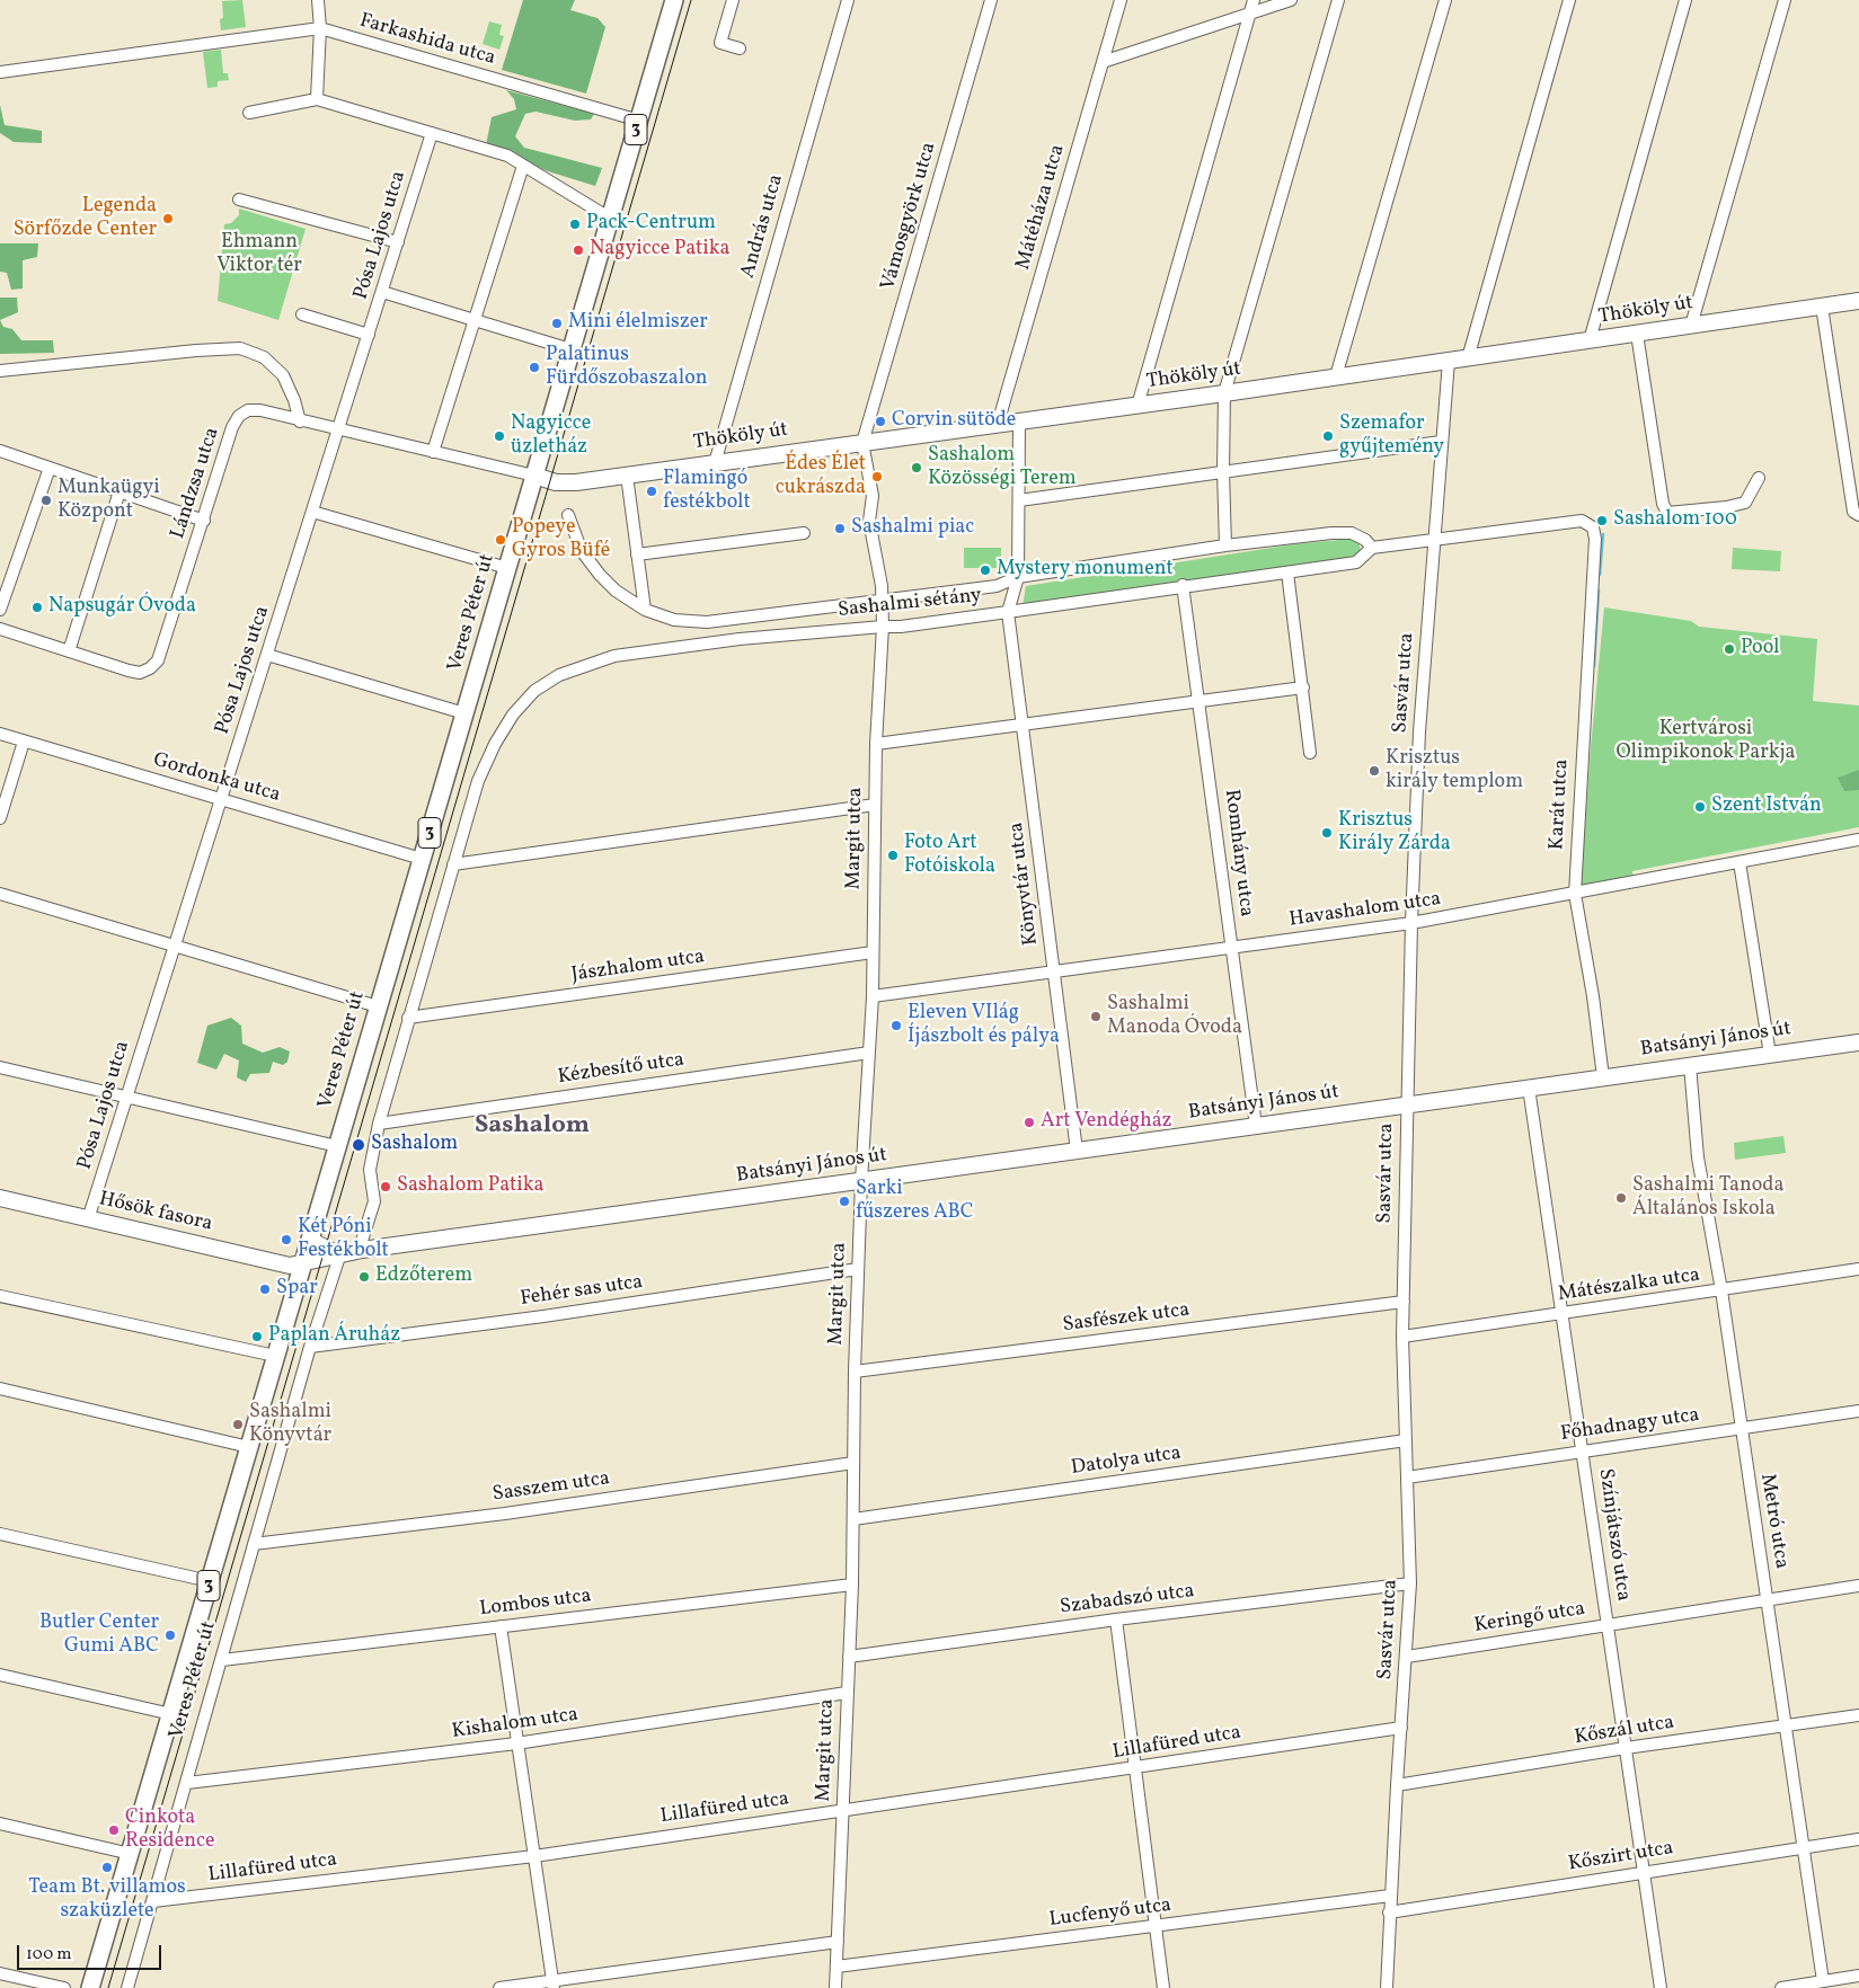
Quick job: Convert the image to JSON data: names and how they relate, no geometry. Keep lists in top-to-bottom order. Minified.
{"streets":{"main road":["3","Veres Péter út"],"street":["Farkashida utca","Mátéháza utca","Vámosgyörk utca","András utca","Pósa Lajos utca","Thököly út","Lándzsa utca","Sashalmi sétány","Sasvár utca","Gordonka utca","Karát utca","Margit utca","Romhány utca","Könyvtár utca","Havashalom utca","Jászhalom utca","Batsányi János út","Kézbesítő utca","Hősök fasora","Mátészalka utca","Fehér sas utca","Sasfészek utca","Főhadnagy utca","Datolya utca","Sasszem utca","Metró utca","Színjátszó utca","Szabadszó utca","Lombos utca","Keringő utca","Kishalom utca","Kőszál utca","Lillafüred utca","Kőszirt utca","Lucfenyő utca"]},"crossings":[["Farkashida utca","Veres Péter út"],["Mátéháza utca","Thököly út"],["Vámosgyörk utca","Thököly út"],["Vámosgyörk utca","Margit utca"],["András utca","Thököly út"],["Pósa Lajos utca","Lándzsa utca"],["Pósa Lajos utca","Gordonka utca"],["Pósa Lajos utca","Hősök fasora"],["Thököly út","Lándzsa utca"],["Thököly út","Veres Péter út"],["Thököly út","Sasvár utca"],["Thököly út","Margit utca"],["Lándzsa utca","Veres Péter út"],["Sashalmi sétány","Sasvár utca"],["Sashalmi sétány","Karát utca"],["Sashalmi sétány","Margit utca"],["Sashalmi sétány","Romhány utca"],["Sashalmi sétány","Könyvtár utca"],["Veres Péter út","Gordonka utca"],["Veres Péter út","Batsányi János út"],["Veres Péter út","Hősök fasora"],["Veres Péter út","Fehér sas utca"],["Veres Péter út","Sasszem utca"],["Veres Péter út","Lombos utca"],["Veres Péter út","Kishalom utca"],["Veres Péter út","Lillafüred utca"],["Sasvár utca","Havashalom utca"],["Sasvár utca","Batsányi János út"],["Sasvár utca","Mátészalka utca"],["Sasvár utca","Sasfészek utca"],["Sasvár utca","Főhadnagy utca"],["Sasvár utca","Datolya utca"],["Sasvár utca","Szabadszó utca"],["Sasvár utca","Keringő utca"],["Sasvár utca","Kőszál utca"],["Sasvár utca","Lillafüred utca"],["Sasvár utca","Kőszirt utca"],["Sasvár utca","Lucfenyő utca"],["Karát utca","Havashalom utca"],["Karát utca","Batsányi János út"],["Margit utca","Havashalom utca"],["Margit utca","Jászhalom utca"],["Margit utca","Batsányi János út"],["Margit utca","Kézbesítő utca"],["Margit utca","Fehér sas utca"],["Margit utca","Sasfészek utca"],["Margit utca","Datolya utca"],["Margit utca","Sasszem utca"],["Margit utca","Szabadszó utca"],["Margit utca","Lombos utca"],["Margit utca","Kishalom utca"],["Margit utca","Lillafüred utca"],["Margit utca","Lucfenyő utca"],["Romhány utca","Havashalom utca"],["Romhány utca","Batsányi János út"],["Könyvtár utca","Havashalom utca"],["Könyvtár utca","Batsányi János út"],["Batsányi János út","Hősök fasora"],["Batsányi János út","Metró utca"],["Batsányi János út","Színjátszó utca"],["Mátészalka utca","Metró utca"],["Mátészalka utca","Színjátszó utca"],["Főhadnagy utca","Metró utca"],["Főhadnagy utca","Színjátszó utca"],["Metró utca","Keringő utca"],["Metró utca","Kőszál utca"],["Metró utca","Kőszirt utca"],["Színjátszó utca","Keringő utca"],["Színjátszó utca","Kőszál utca"],["Színjátszó utca","Kőszirt utca"]],"districts":["Sashalom"],"parks":["Ehmann Viktor tér","Kertvárosi Olimpikonok Parkja"],"places":["Legenda Sörfőzde Center","Pack-Centrum","Nagyicce Patika","Mini élelmiszer","Palatinus Fürdőszobaszalon","Corvin sütöde","Nagyicce üzletház","Szemafor gyűjtemény","Sashalom Közösségi Terem","Édes Élet cukrászda","Flamingó festékbolt","Munkaügyi Központ","Sashalom 100","Sashalmi piac","Popeye Gyros Büfé","Mystery monument","Napsugár Óvoda","Pool","Krisztus király templom","Szent István","Krisztus Király Zárda","Foto Art Fotóiskola","Sashalmi Manoda Óvoda","Eleven VIlág Íjászbolt és pálya","Art Vendégház","Sashalom","Sashalom Patika","Sashalmi Tanoda Általános Iskola","Sarki fűszeres ABC","Két Póni Festékbolt","Edzőterem","Spar","Paplan Áruház","Sashalmi Könyvtár","Butler Center Gumi ABC","Cinkota Residence","Team Bt. villamos szaküzlete"],"scale_bar":"100 m"}
